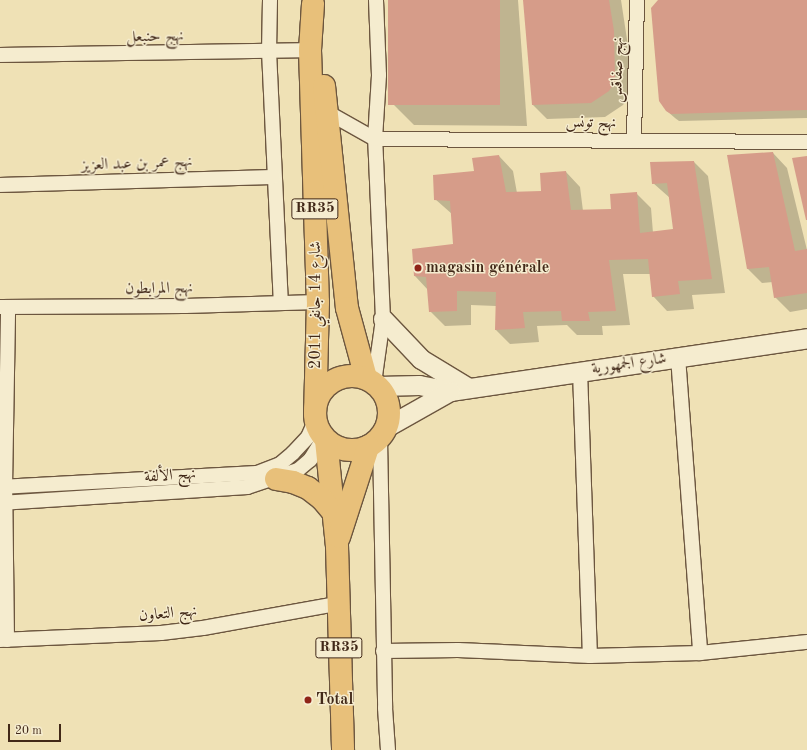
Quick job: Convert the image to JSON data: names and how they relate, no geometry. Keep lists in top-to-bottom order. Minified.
{"streets":{"main road":["RR35","شارع 14 جانفي 2011"],"street":["نهج حنبعل","نهج صفاقس","نهج تونس","نهج عمر بن عبد العزيز","نهج المرابطون","شارع الجمهورية","نهج الألفة","نهج التعاون"]},"crossings":[["نهج حنبعل","شارع 14 جانفي 2011"],["نهج صفاقس","نهج تونس"],["RR35","شارع 14 جانفي 2011"],["RR35","نهج الألفة"],["RR35","نهج التعاون"],["نهج المرابطون","شارع 14 جانفي 2011"],["شارع 14 جانفي 2011","نهج الألفة"]],"places":["magasin générale","Total"],"scale_bar":"20 m"}
